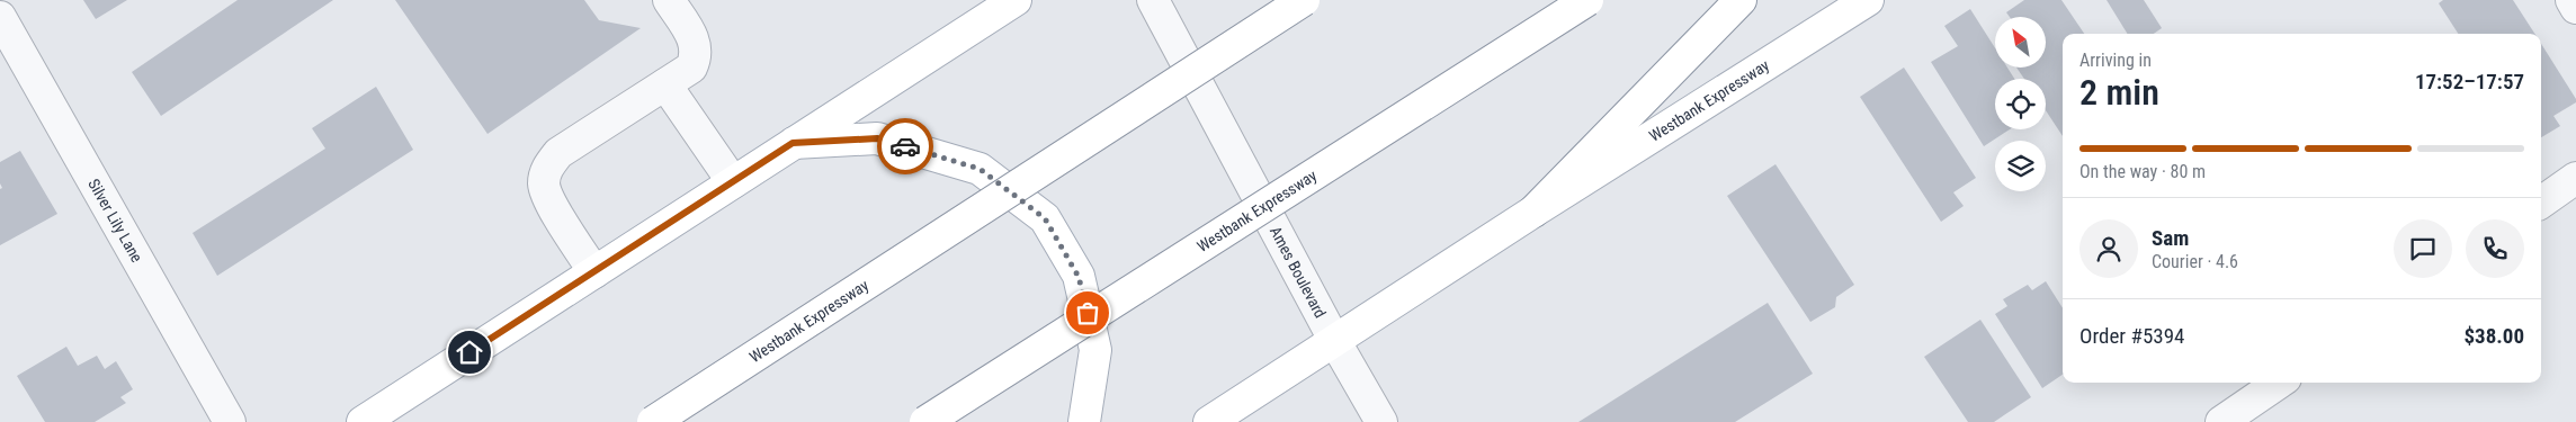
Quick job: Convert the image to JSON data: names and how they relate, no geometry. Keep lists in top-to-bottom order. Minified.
{"streets":{"main road":["Westbank Expressway"],"street":["Silver Lily Lane","Ames Boulevard"]},"crossings":[["Westbank Expressway","Ames Boulevard"]],"north":"top left","page":{"heading":["2 min","Arriving in","17:52–17:57"],"panel":["Sam","Courier · 4.6","Order #5394","$38.00"],"bar":"On the way · 80 m"}}
